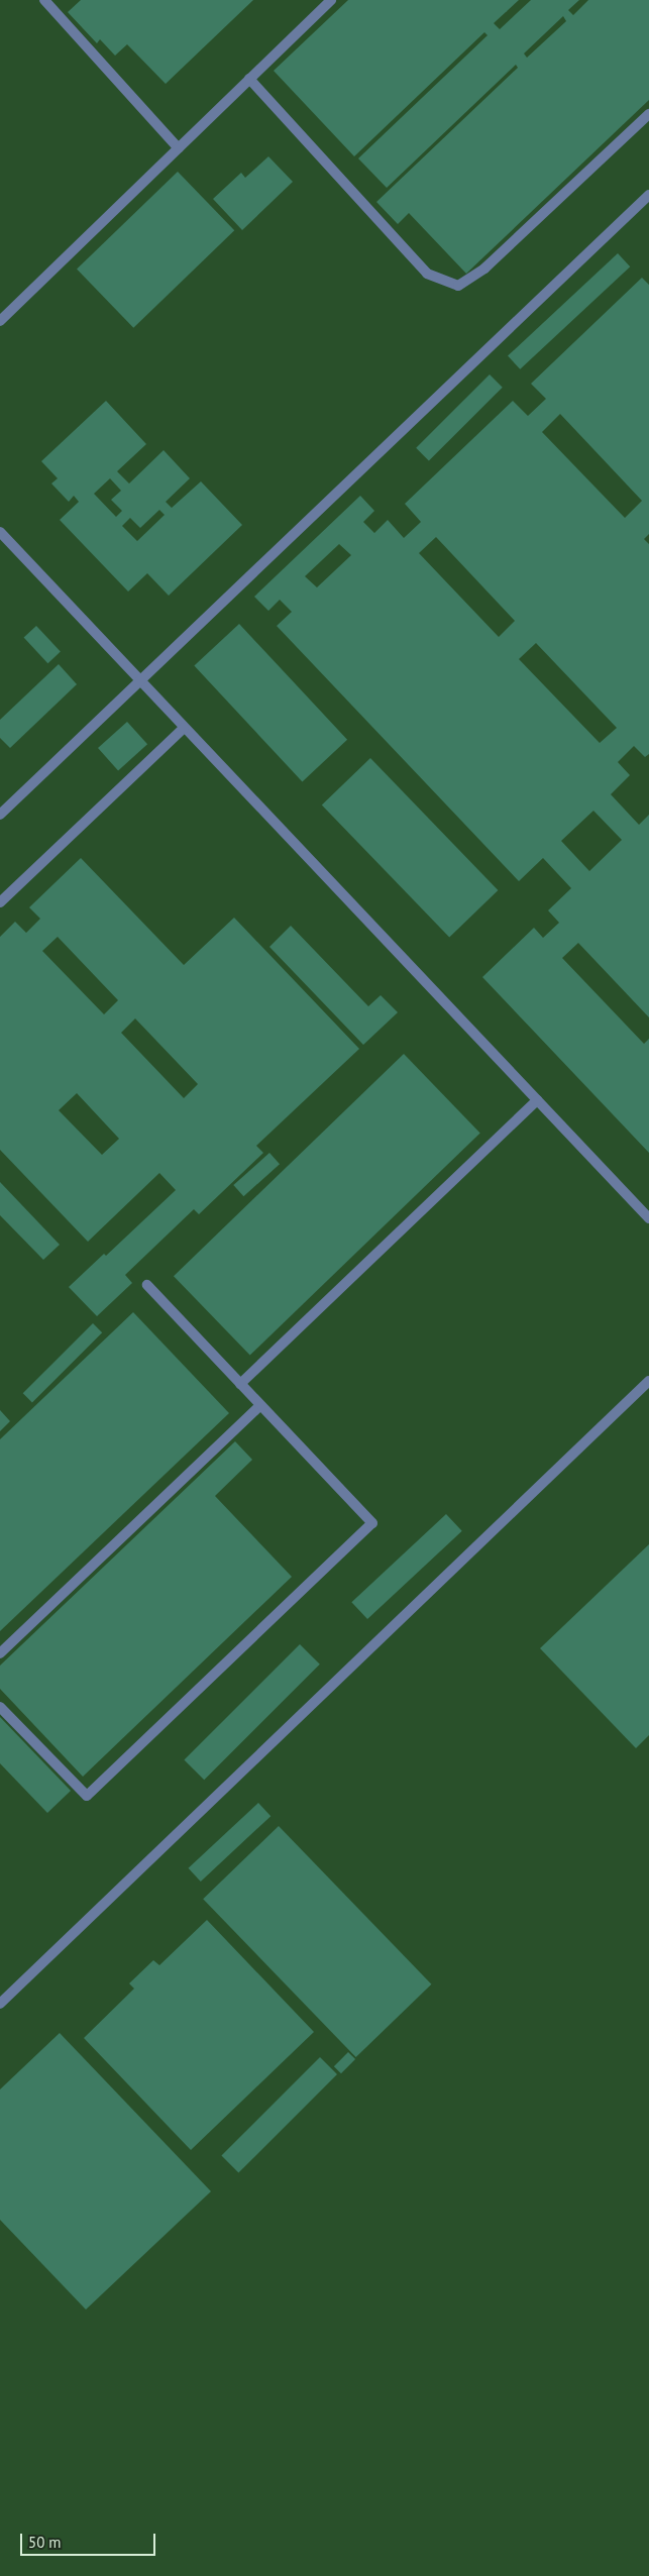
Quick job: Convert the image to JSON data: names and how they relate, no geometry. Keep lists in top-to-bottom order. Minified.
{"scale_bar":"50 m"}
